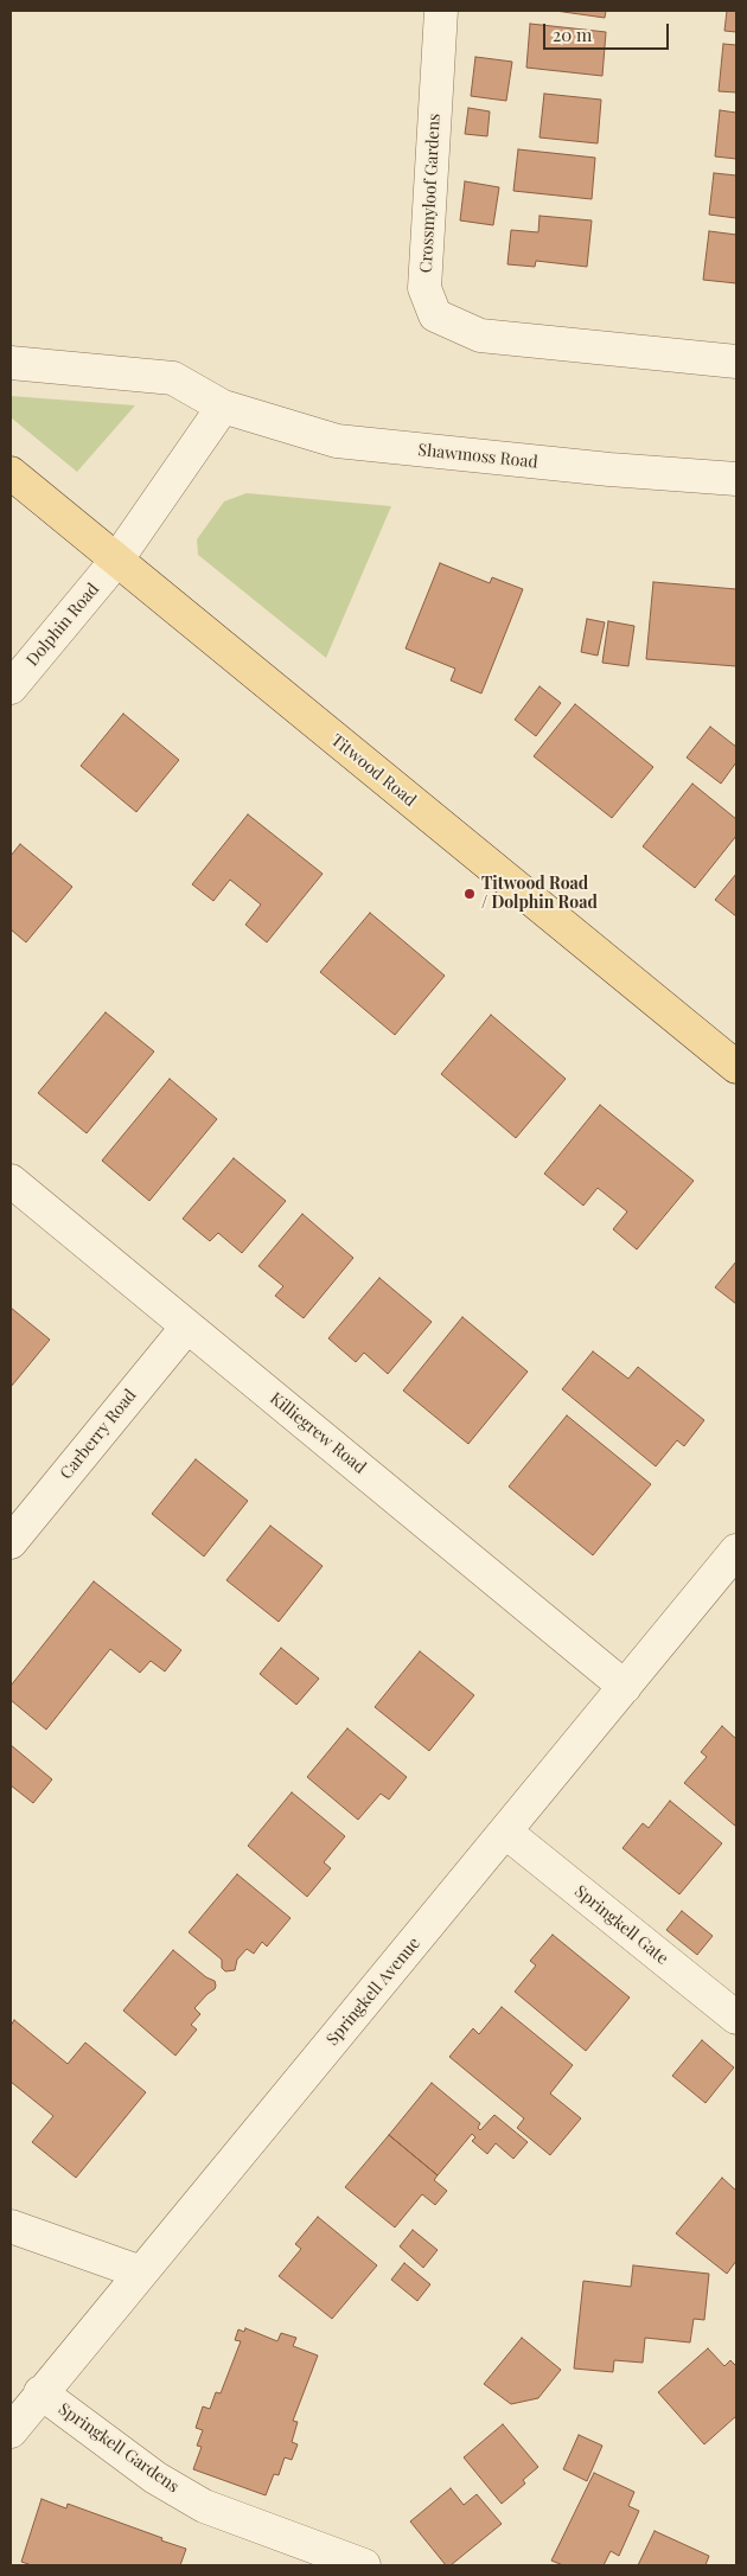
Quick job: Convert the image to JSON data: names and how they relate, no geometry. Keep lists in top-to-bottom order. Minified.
{"streets":{"main road":["Titwood Road"],"street":["Crossmyloof Gardens","Shawmoss Road","Dolphin Road","Killiegrew Road","Carberry Road","Springkell Gate","Springkell Avenue","Springkell Gardens"]},"crossings":[["Dolphin Road","Titwood Road"],["Killiegrew Road","Carberry Road"],["Killiegrew Road","Springkell Avenue"],["Springkell Gate","Springkell Avenue"],["Springkell Avenue","Springkell Gardens"]],"places":["Titwood Road / Dolphin Road"],"scale_bar":"20 m"}
